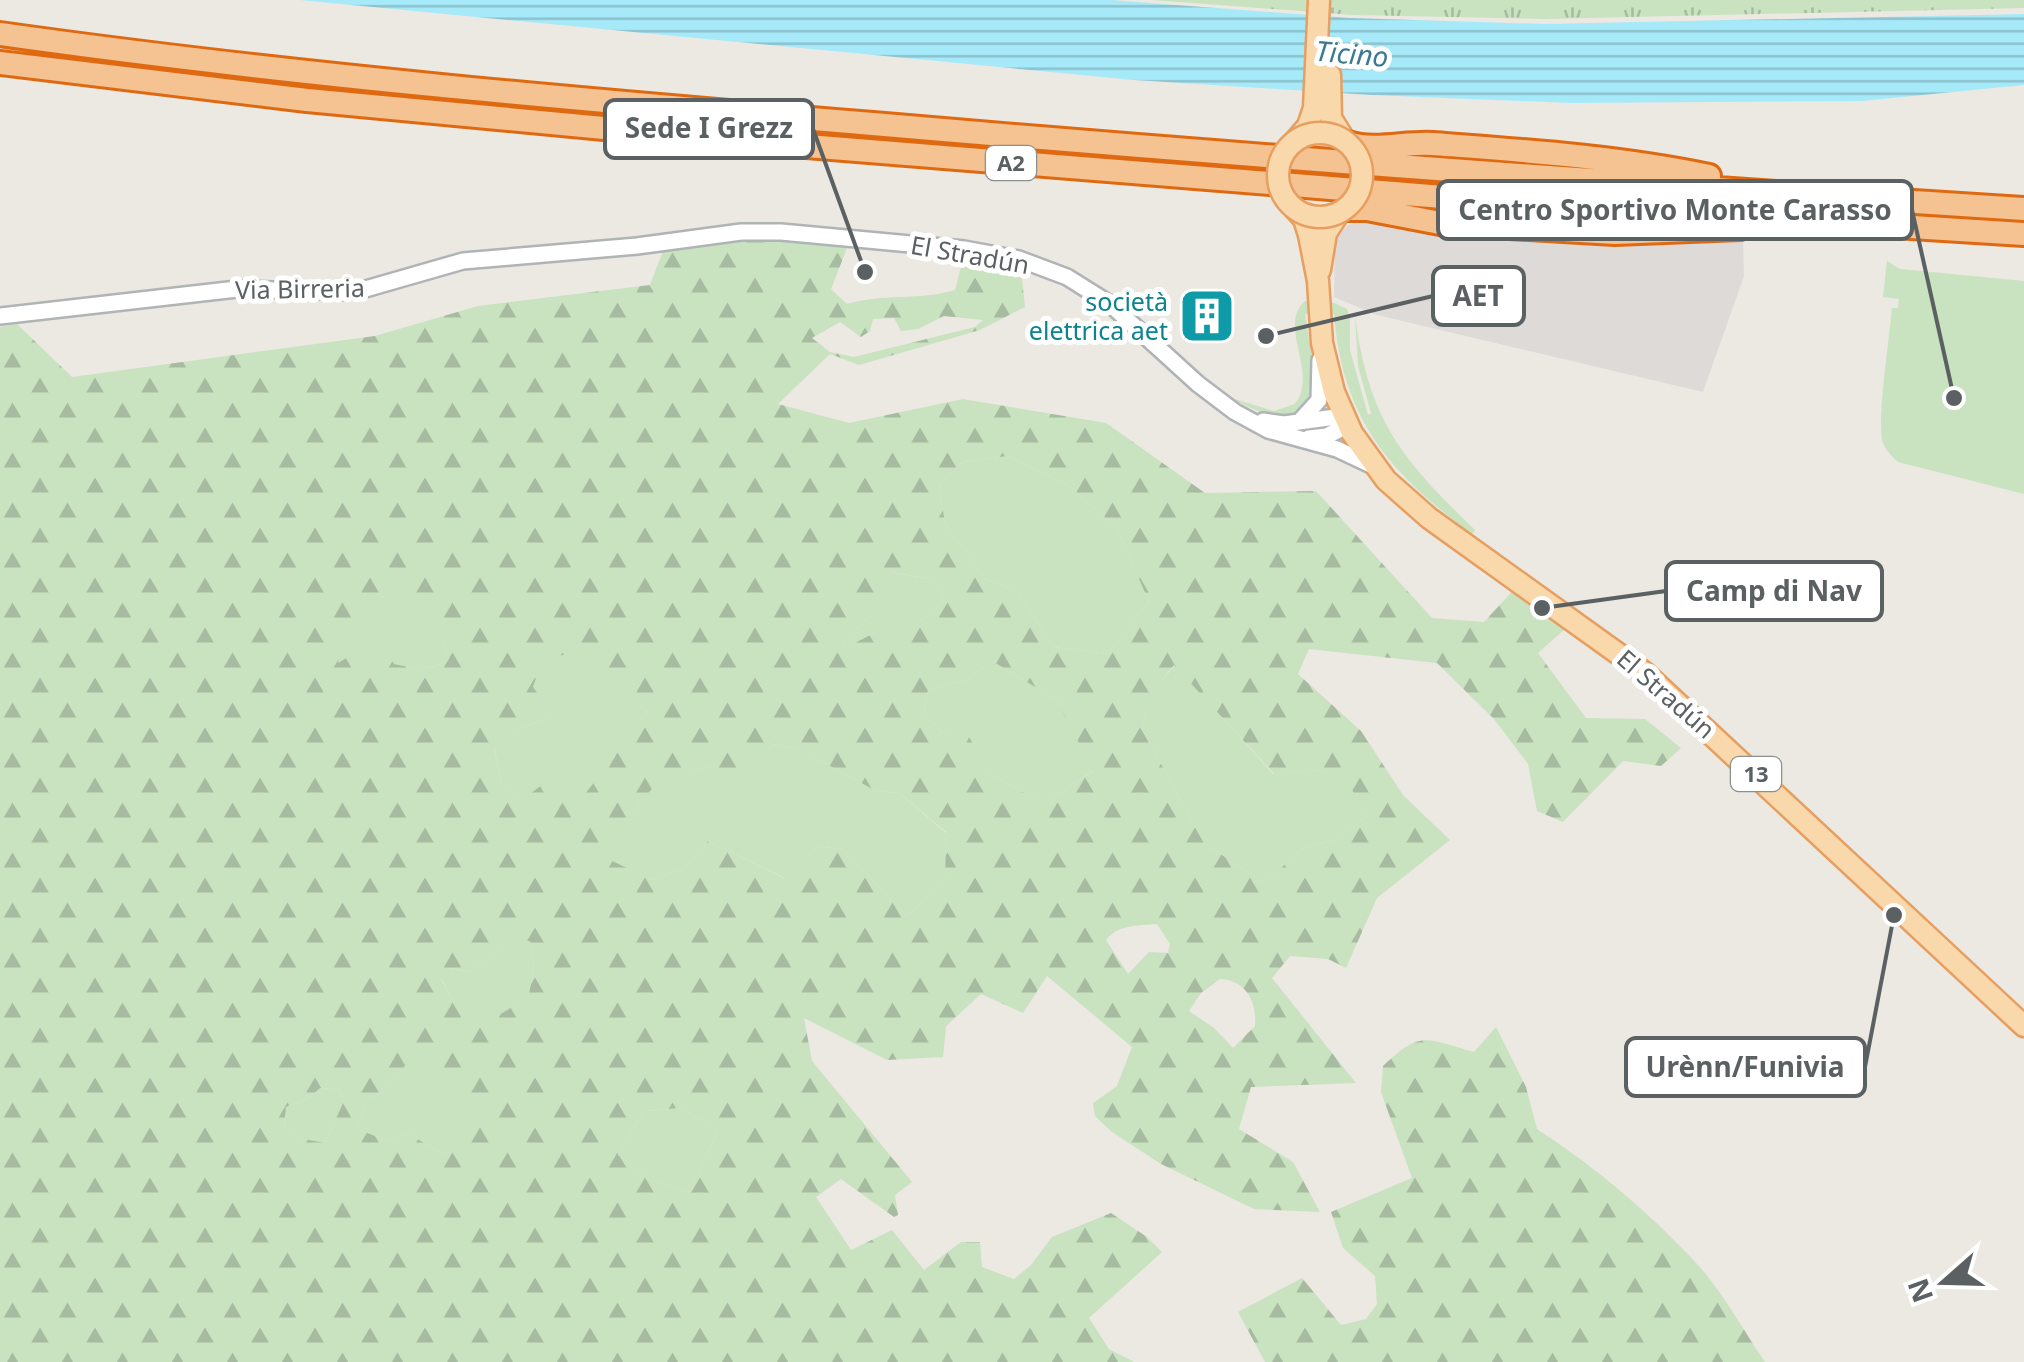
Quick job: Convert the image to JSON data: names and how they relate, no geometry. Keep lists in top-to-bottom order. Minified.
{"streets":{"highway":["A2"],"main road":["El Stradún","13"],"street":["Via Birreria"]},"crossings":[["El Stradún","Via Birreria"],["El Stradún","13"]],"water":["Ticino"],"places":{"other":["Sede I Grezz","AET","Centro Sportivo Monte Carasso","Camp di Nav","Urènn/Funivia"],"building":["società elettrica aet"]},"north":"left"}
